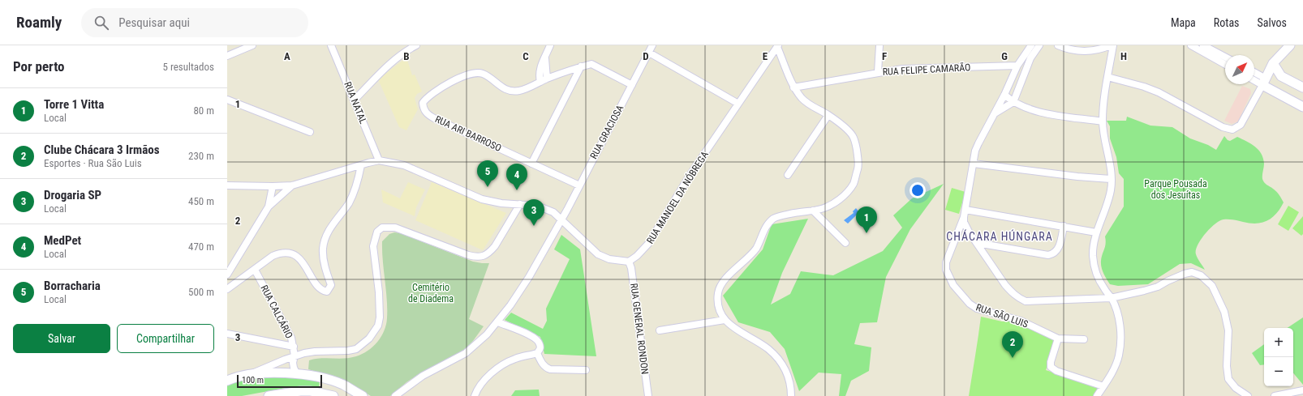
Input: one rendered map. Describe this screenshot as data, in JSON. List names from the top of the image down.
{
  "streets": {
    "street": [
      "RUA FELIPE CAMARÃO",
      "RUA NATAL",
      "RUA GRACIOSA",
      "RUA ARI BARROSO",
      "RUA MANOEL DA NÓBREGA",
      "RUA CALCÁRIO",
      "RUA SÃO LUIS",
      "RUA GENERAL RONDON"
    ]
  },
  "crossings": [
    ["RUA FELIPE CAMARÃO", "RUA SÃO LUIS"],
    ["RUA GRACIOSA", "RUA ARI BARROSO"],
    ["RUA MANOEL DA NÓBREGA", "RUA GENERAL RONDON"]
  ],
  "districts": ["CHÁCARA HÚNGARA"],
  "parks": ["Parque Pousada dos Jesuítas", "Cemitério de Diadema"],
  "scale_bar": "100 m",
  "north": "top right",
  "page": {
    "header": "Roamly",
    "search": "Pesquisar aqui",
    "nav": ["Mapa", "Rotas", "Salvos"],
    "heading": ["Por perto", "5 resultados"],
    "list": [
      {
        "mark": "1",
        "name": "Torre 1 Vitta",
        "note": "Local",
        "value": "80 m"
      },
      {
        "mark": "2",
        "name": "Clube Chácara 3 Irmãos",
        "note": "Esportes · Rua São Luis",
        "value": "230 m"
      },
      {
        "mark": "3",
        "name": "Drogaria SP",
        "note": "Local",
        "value": "450 m"
      },
      {
        "mark": "4",
        "name": "MedPet",
        "note": "Local",
        "value": "470 m"
      },
      {
        "mark": "5",
        "name": "Borracharia",
        "note": "Local",
        "value": "500 m"
      }
    ],
    "pins": [
      "5",
      "4",
      "3",
      "1",
      "2"
    ],
    "buttons": ["Salvar", "Compartilhar"],
    "map_buttons": ["+", "−"],
    "scale": "100 m"
  },
  "grid": {
    "columns": [
      "A",
      "B",
      "C",
      "D",
      "E",
      "F",
      "G",
      "H"
    ],
    "rows": ["1", "2", "3"]
  }
}
